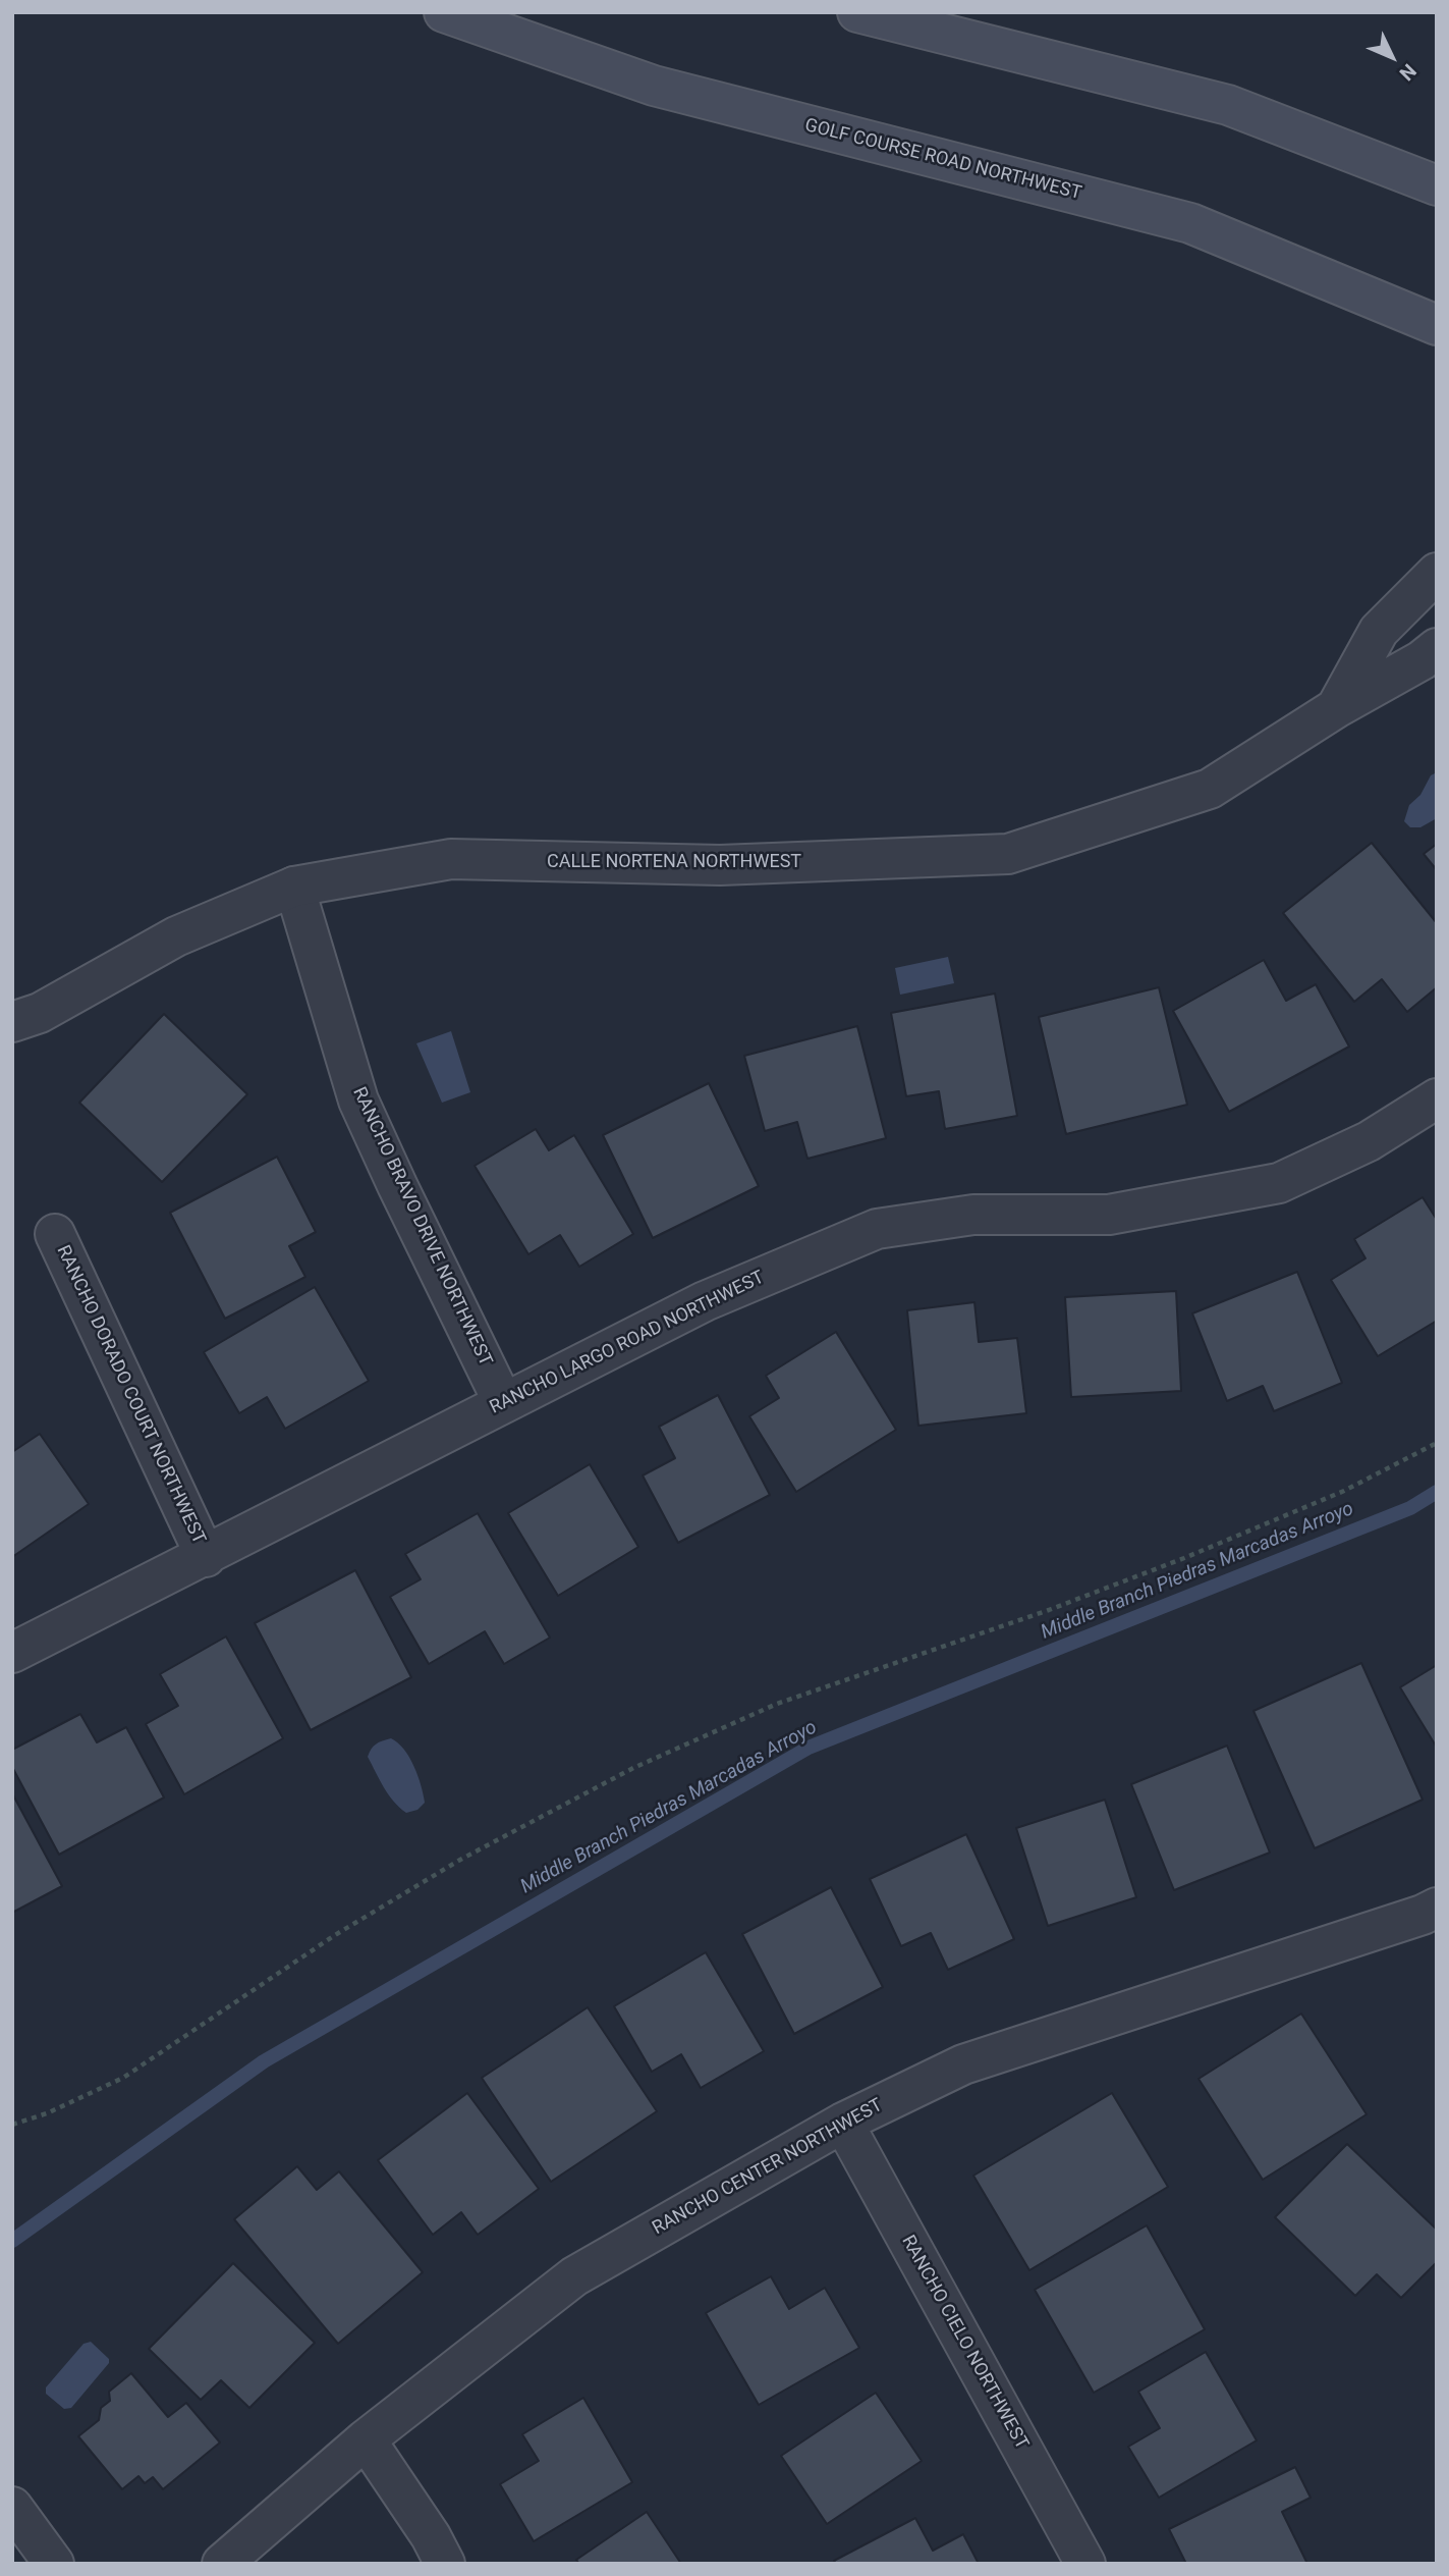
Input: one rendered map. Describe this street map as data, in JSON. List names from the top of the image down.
{
  "streets": {
    "main road": ["GOLF COURSE ROAD NORTHWEST"],
    "street": [
      "CALLE NORTENA NORTHWEST",
      "RANCHO BRAVO DRIVE NORTHWEST",
      "RANCHO LARGO ROAD NORTHWEST",
      "RANCHO DORADO COURT NORTHWEST",
      "RANCHO CENTER NORTHWEST",
      "RANCHO CIELO NORTHWEST"
    ]
  },
  "crossings": [
    ["CALLE NORTENA NORTHWEST", "RANCHO BRAVO DRIVE NORTHWEST"],
    ["RANCHO BRAVO DRIVE NORTHWEST", "RANCHO LARGO ROAD NORTHWEST"],
    ["RANCHO LARGO ROAD NORTHWEST", "RANCHO DORADO COURT NORTHWEST"],
    ["RANCHO CENTER NORTHWEST", "RANCHO CIELO NORTHWEST"]
  ],
  "water": ["Middle Branch Piedras Marcadas Arroyo"],
  "north": "bottom right"
}
